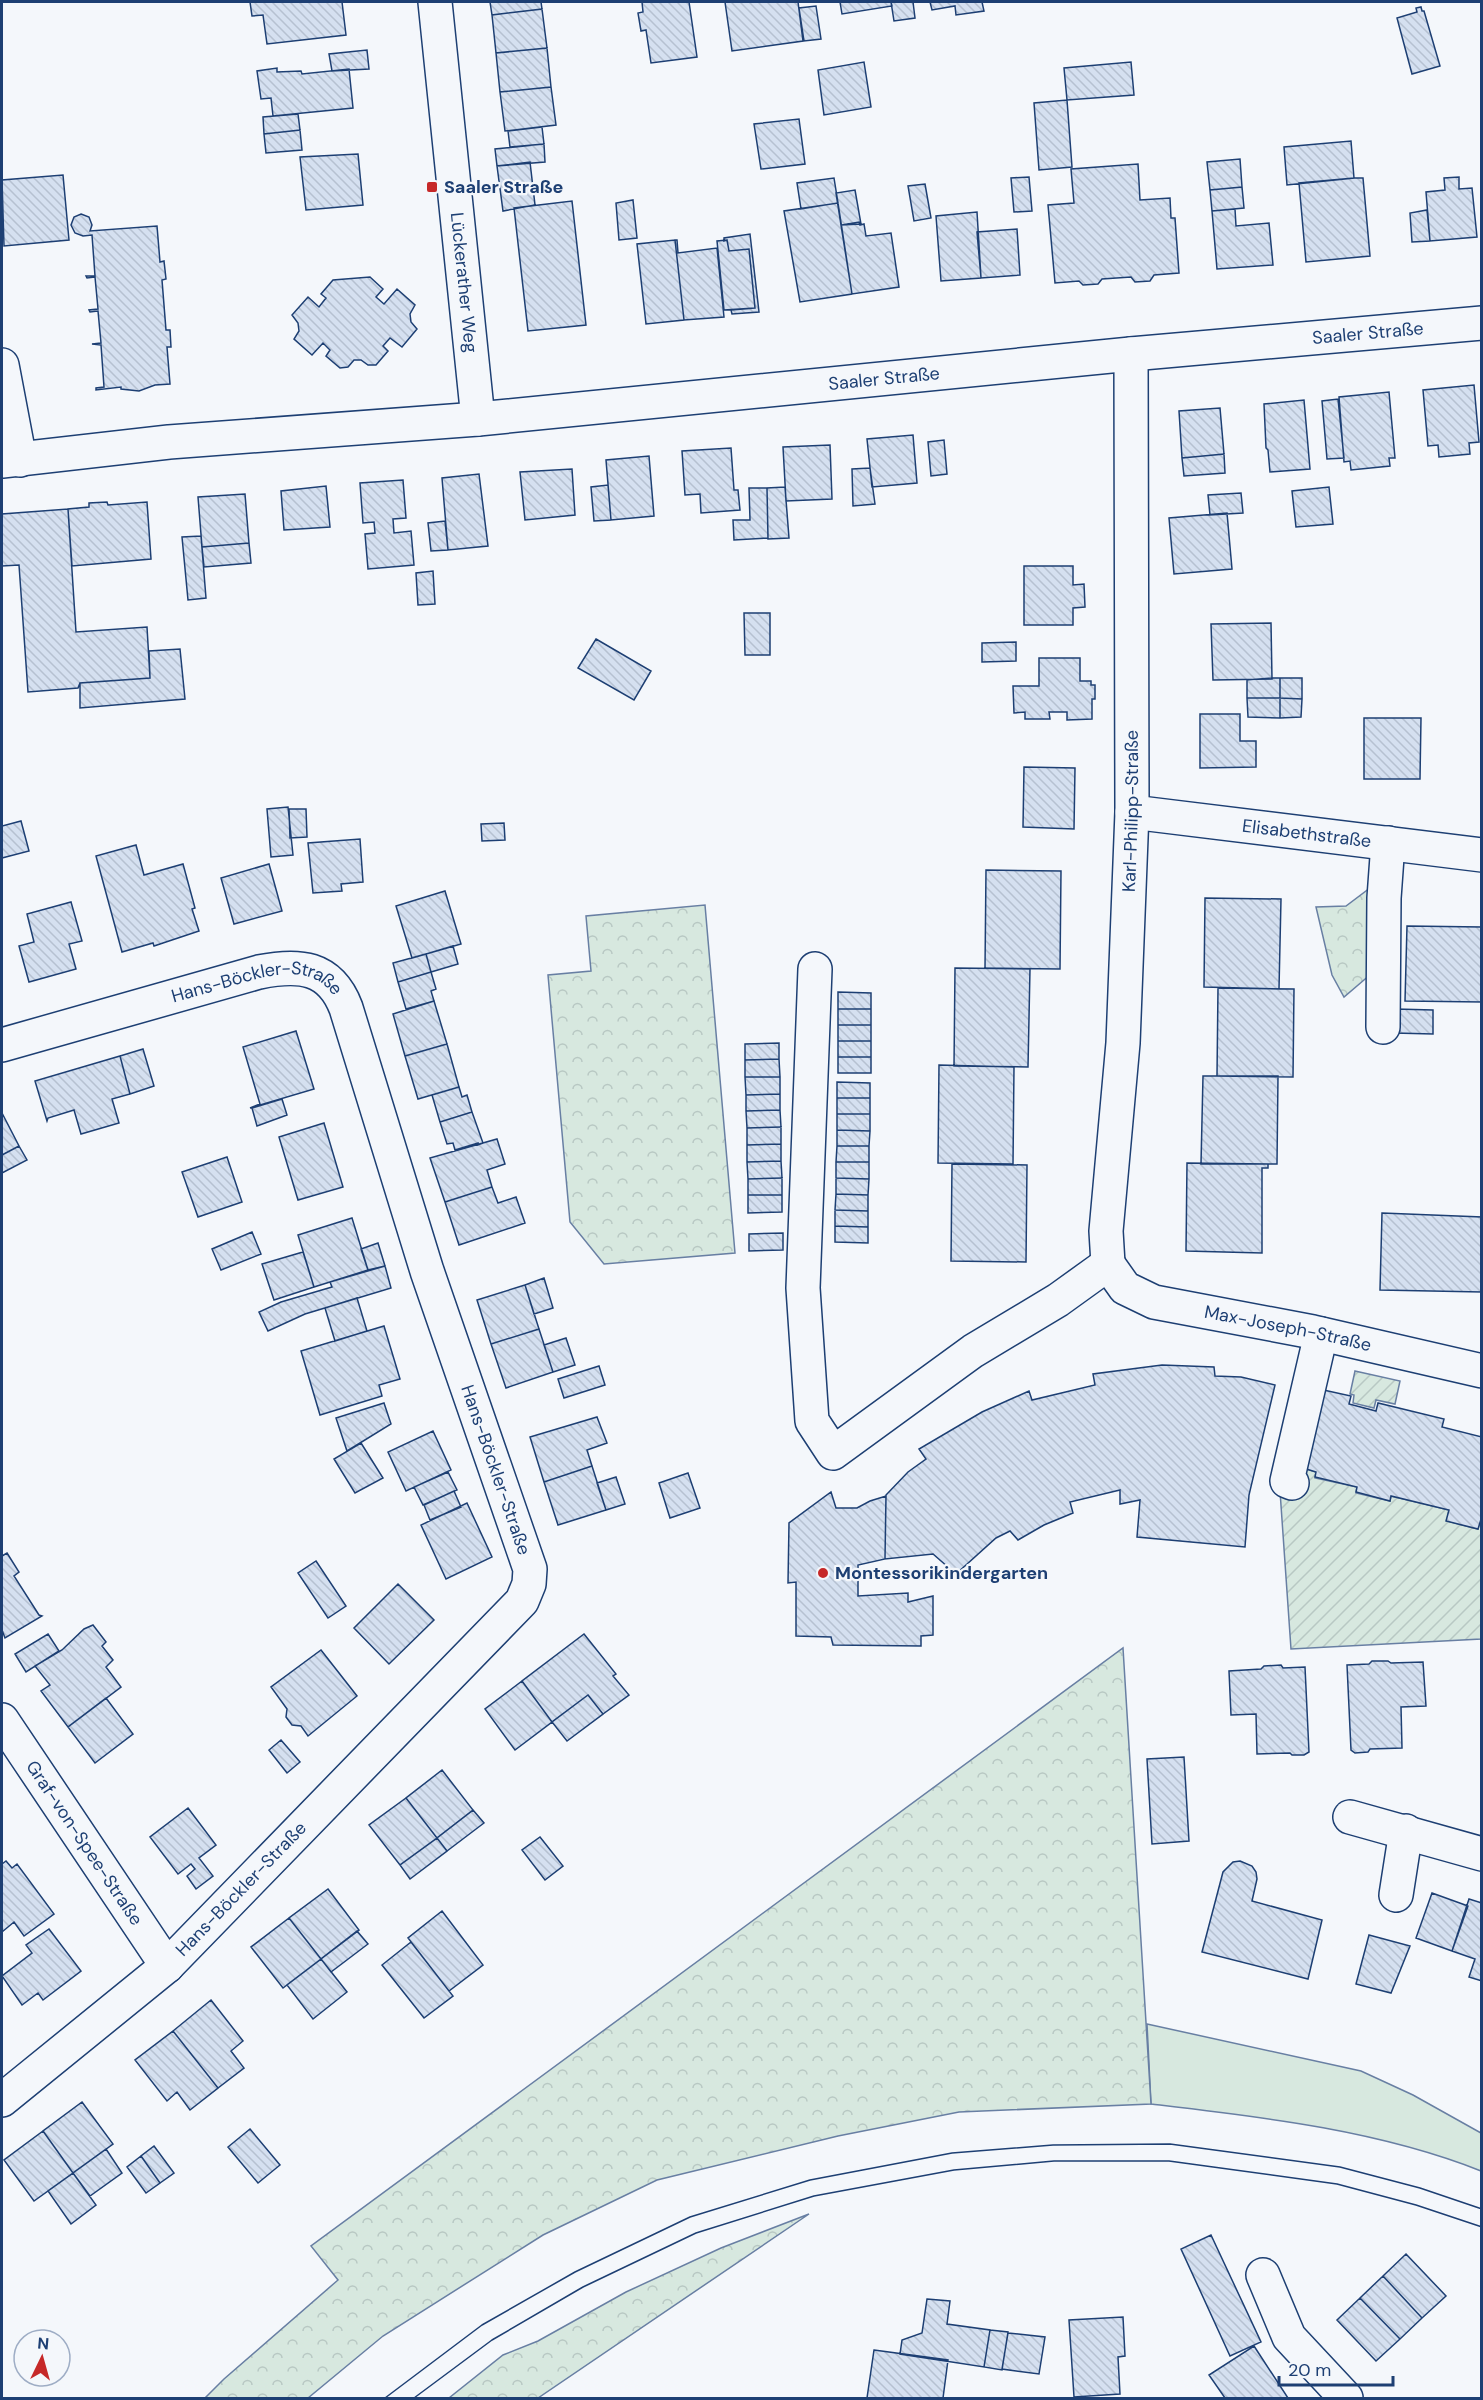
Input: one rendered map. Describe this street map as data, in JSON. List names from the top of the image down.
{
  "streets": {
    "street": [
      "Lückerather Weg",
      "Saaler Straße",
      "Karl-Philipp-Straße",
      "Elisabethstraße",
      "Hans-Böckler-Straße",
      "Max-Joseph-Straße",
      "Graf-von-Spee-Straße"
    ]
  },
  "crossings": [
    ["Lückerather Weg", "Saaler Straße"],
    ["Saaler Straße", "Karl-Philipp-Straße"],
    ["Karl-Philipp-Straße", "Elisabethstraße"],
    ["Karl-Philipp-Straße", "Max-Joseph-Straße"],
    ["Hans-Böckler-Straße", "Graf-von-Spee-Straße"]
  ],
  "places": {
    "transit": ["Saaler Straße"],
    "other": ["Montessorikindergarten"]
  },
  "scale_bar": "20 m",
  "north": "top"
}
